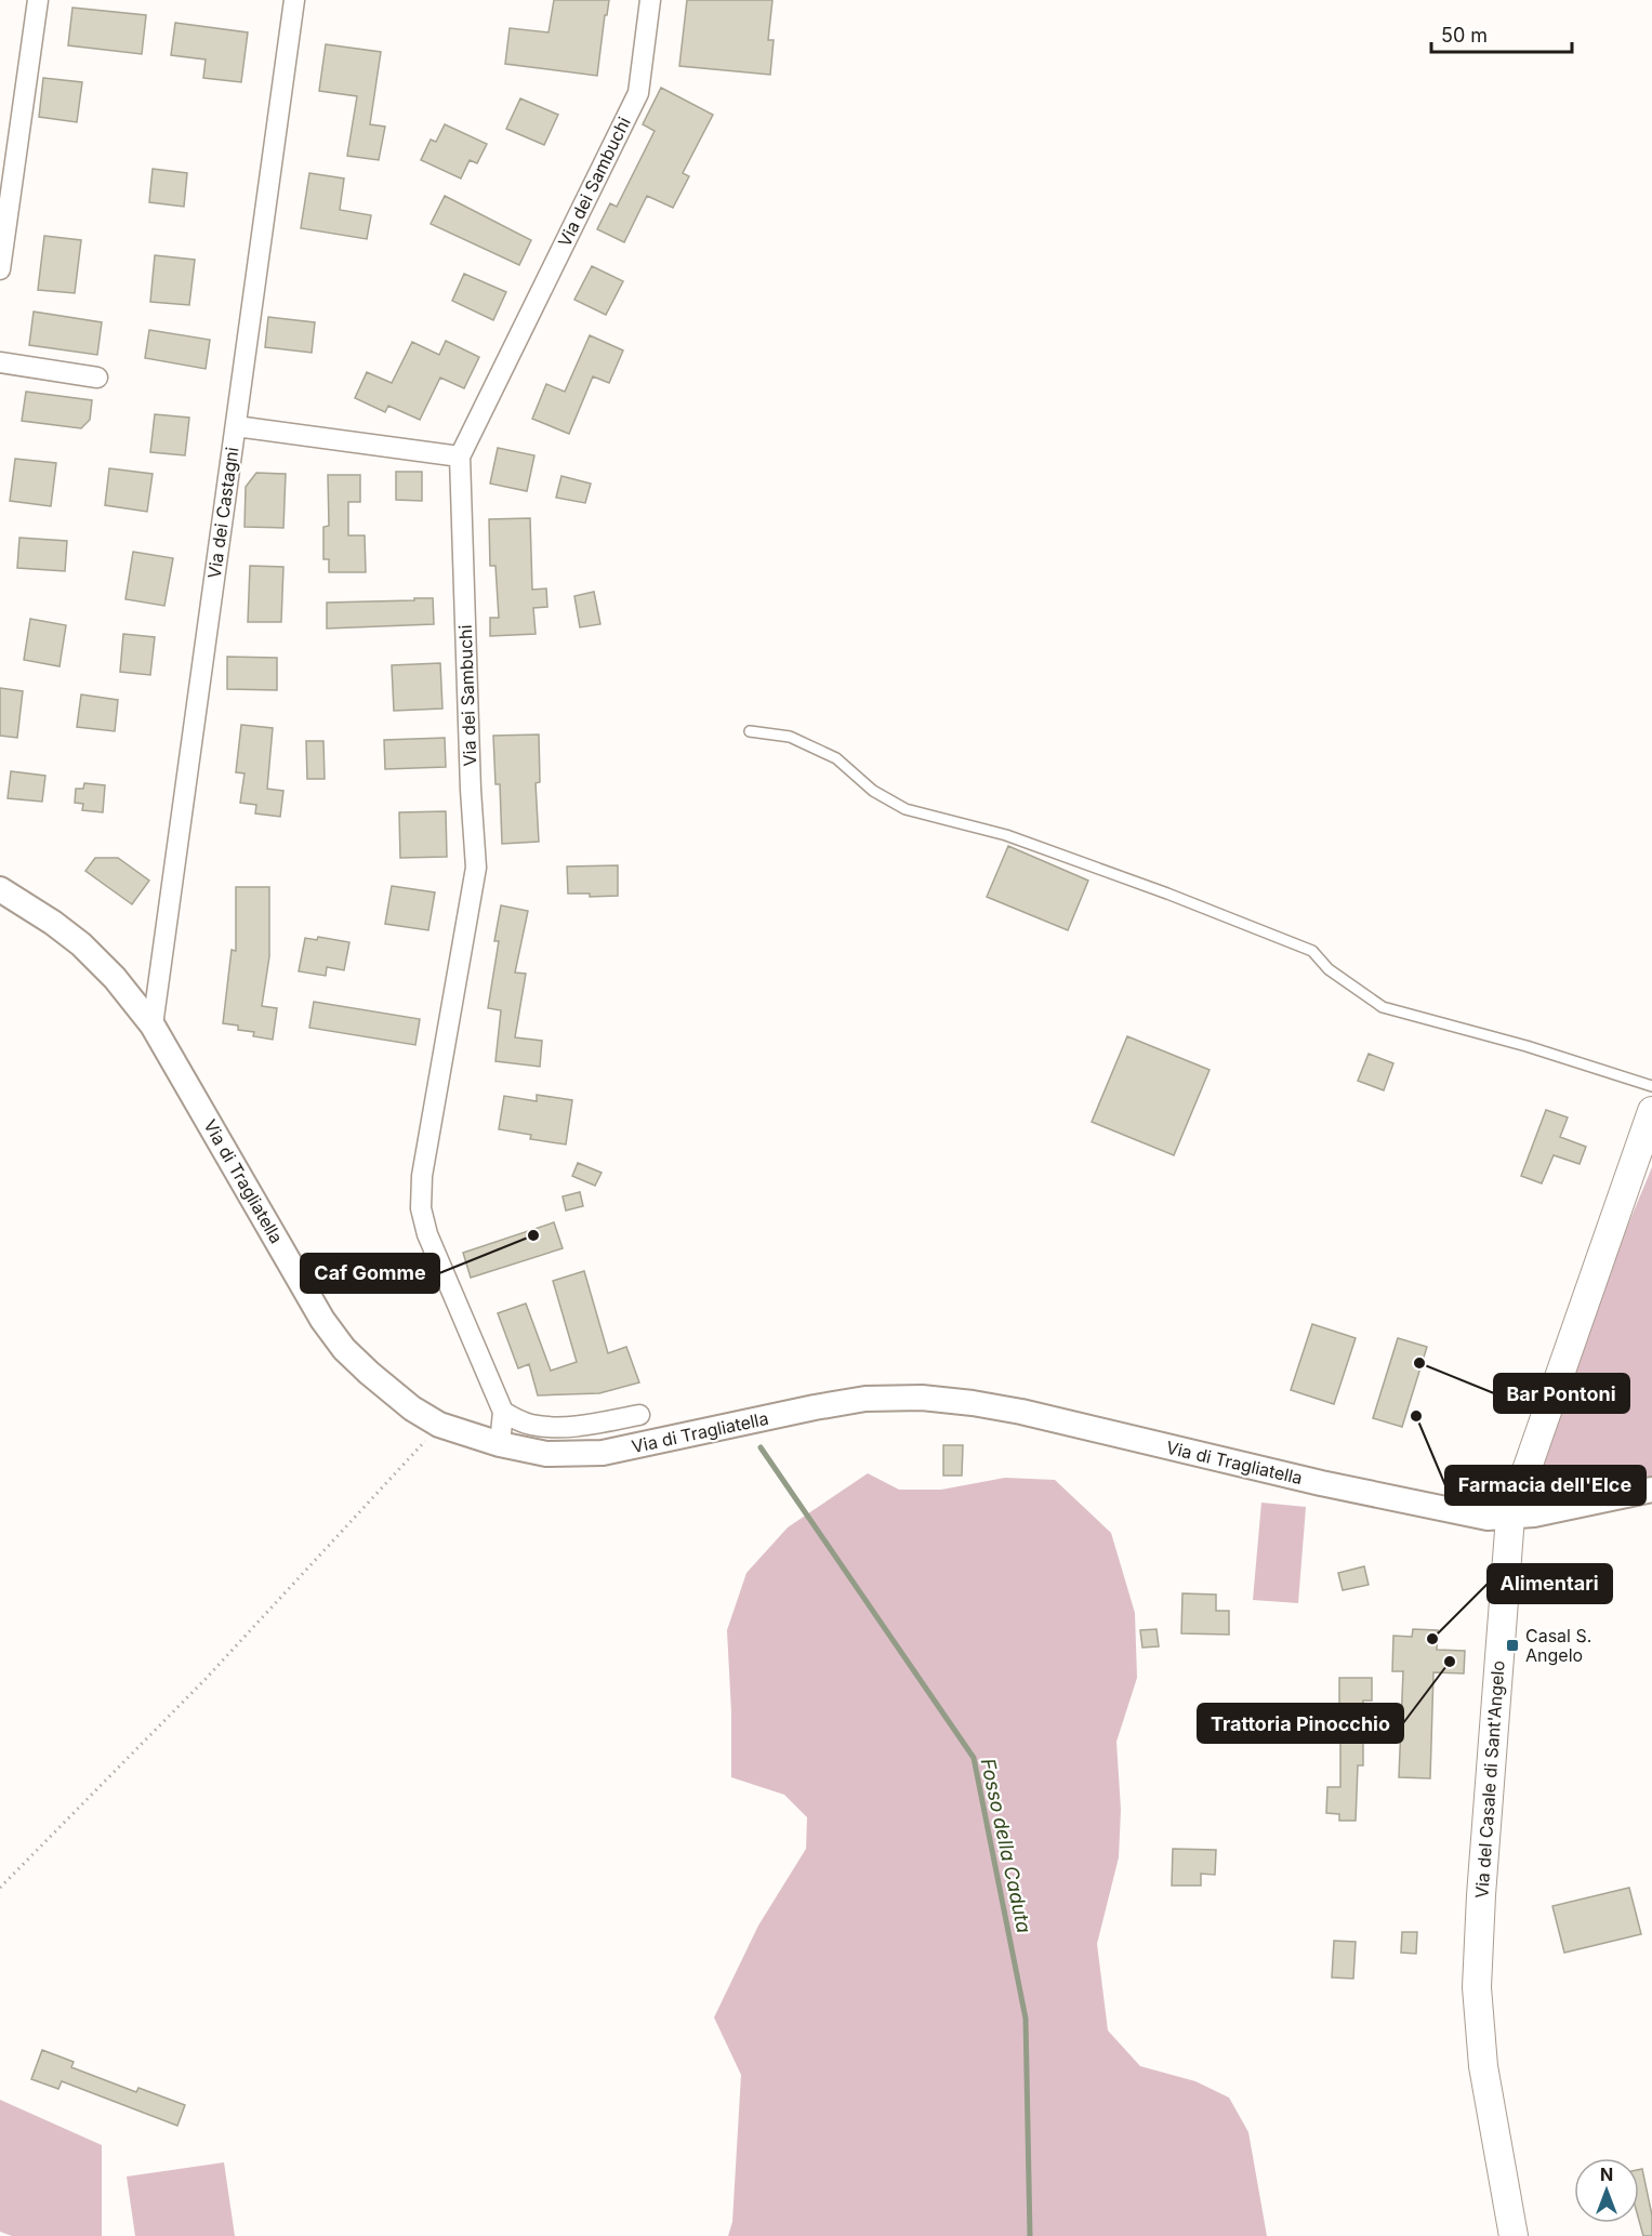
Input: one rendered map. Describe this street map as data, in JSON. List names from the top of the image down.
{
  "streets": {
    "main road": ["Via del Casale di Sant'Angelo"],
    "street": ["Via dei Sambuchi", "Via dei Castagni", "Via di Tragliatella"]
  },
  "crossings": [
    ["Via dei Sambuchi", "Via di Tragliatella"],
    ["Via dei Castagni", "Via di Tragliatella"],
    ["Via di Tragliatella", "Via del Casale di Sant'Angelo"]
  ],
  "water": ["Fosso della Caduta"],
  "places": {
    "other": [
      "Caf Gomme",
      "Bar Pontoni",
      "Farmacia dell'Elce",
      "Alimentari",
      "Trattoria Pinocchio"
    ],
    "transit": ["Casal S. Angelo"]
  },
  "scale_bar": "50 m",
  "north": "top"
}
